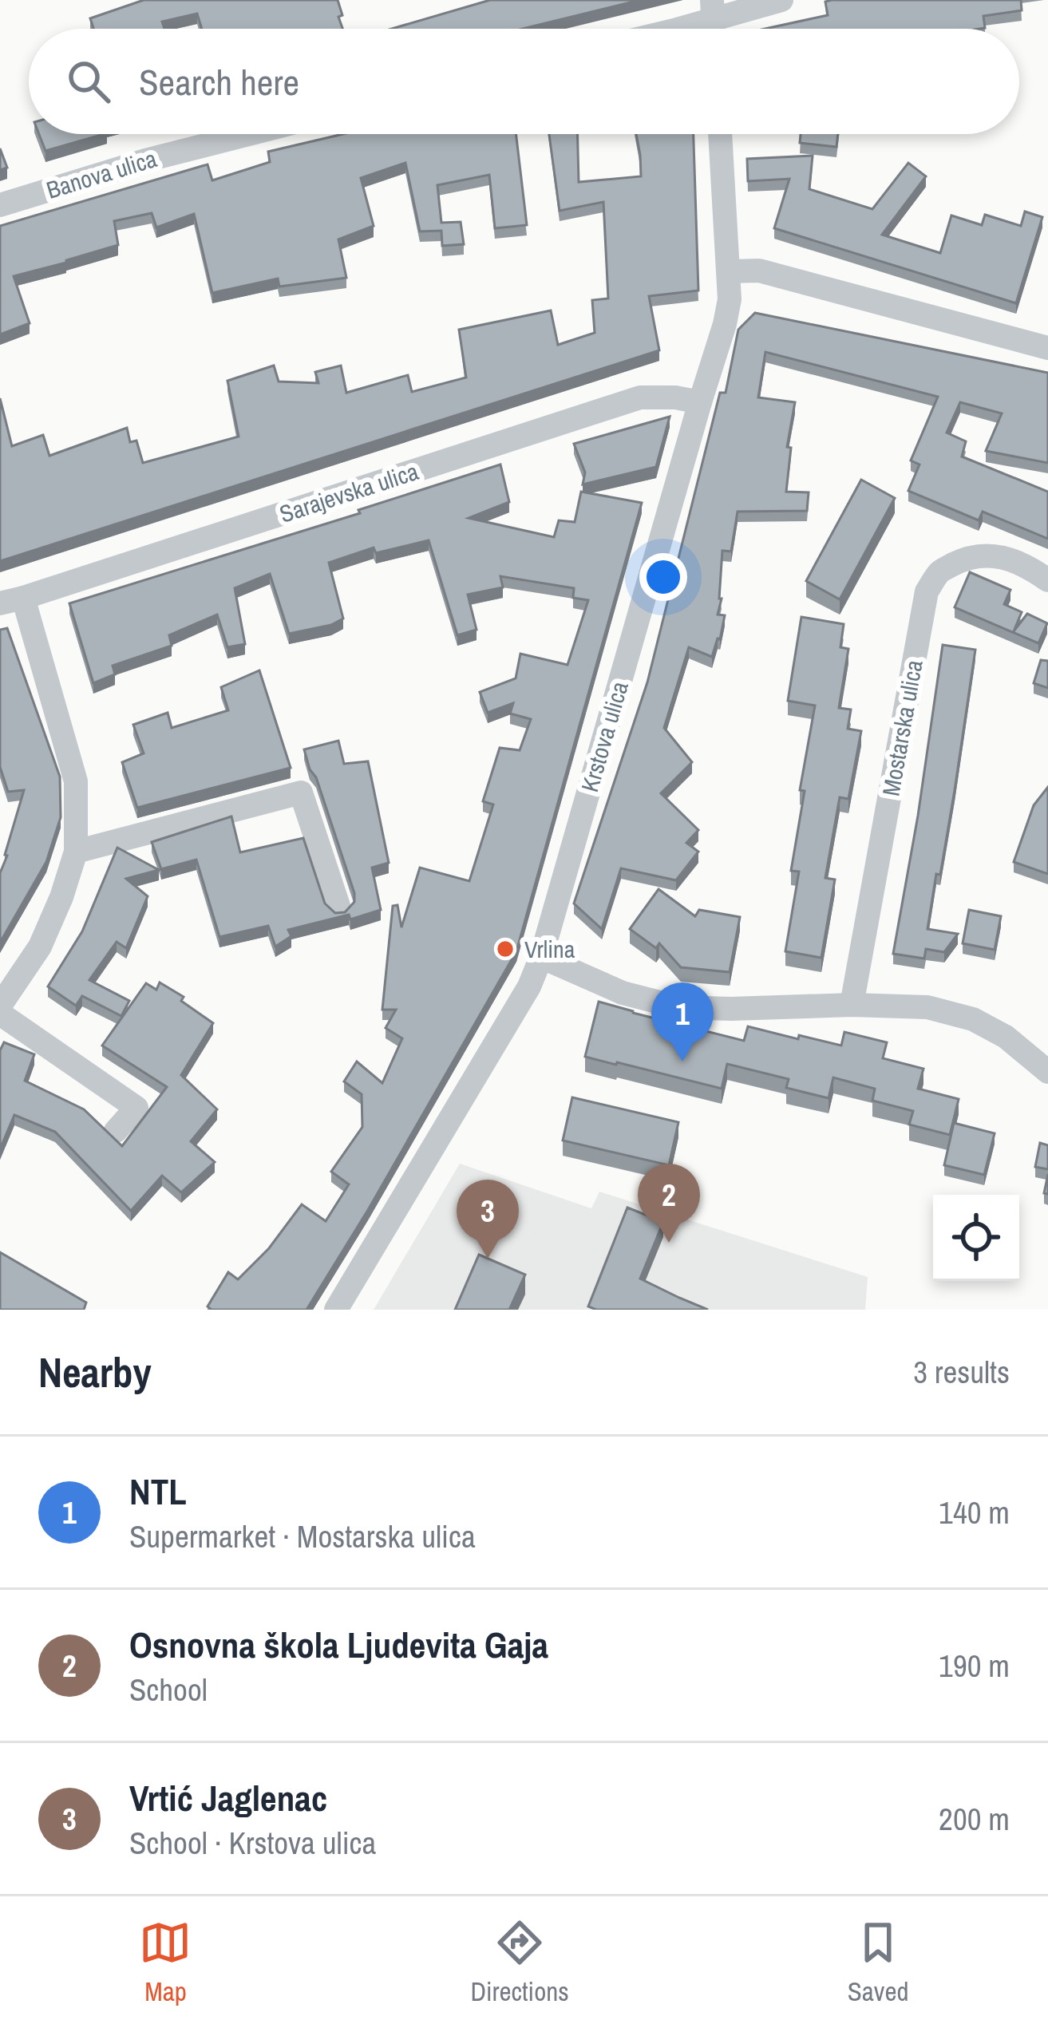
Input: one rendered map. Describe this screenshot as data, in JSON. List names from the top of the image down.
{
  "streets": {
    "street": [
      "Banova ulica",
      "Sarajevska ulica",
      "Mostarska ulica",
      "Krstova ulica"
    ]
  },
  "crossings": [
    ["Sarajevska ulica", "Krstova ulica"]
  ],
  "places": ["Vrlina"],
  "page": {
    "search": "Search here",
    "pins": ["1", "2", "3"],
    "heading": ["Nearby", "3 results"],
    "list": [
      {
        "mark": "1",
        "name": "NTL",
        "note": "Supermarket · Mostarska ulica",
        "value": "140 m"
      },
      {
        "mark": "2",
        "name": "Osnovna škola Ljudevita Gaja",
        "note": "School",
        "value": "190 m"
      },
      {
        "mark": "3",
        "name": "Vrtić Jaglenac",
        "note": "School · Krstova ulica",
        "value": "200 m"
      }
    ],
    "nav": ["Map", "Directions", "Saved"]
  }
}
